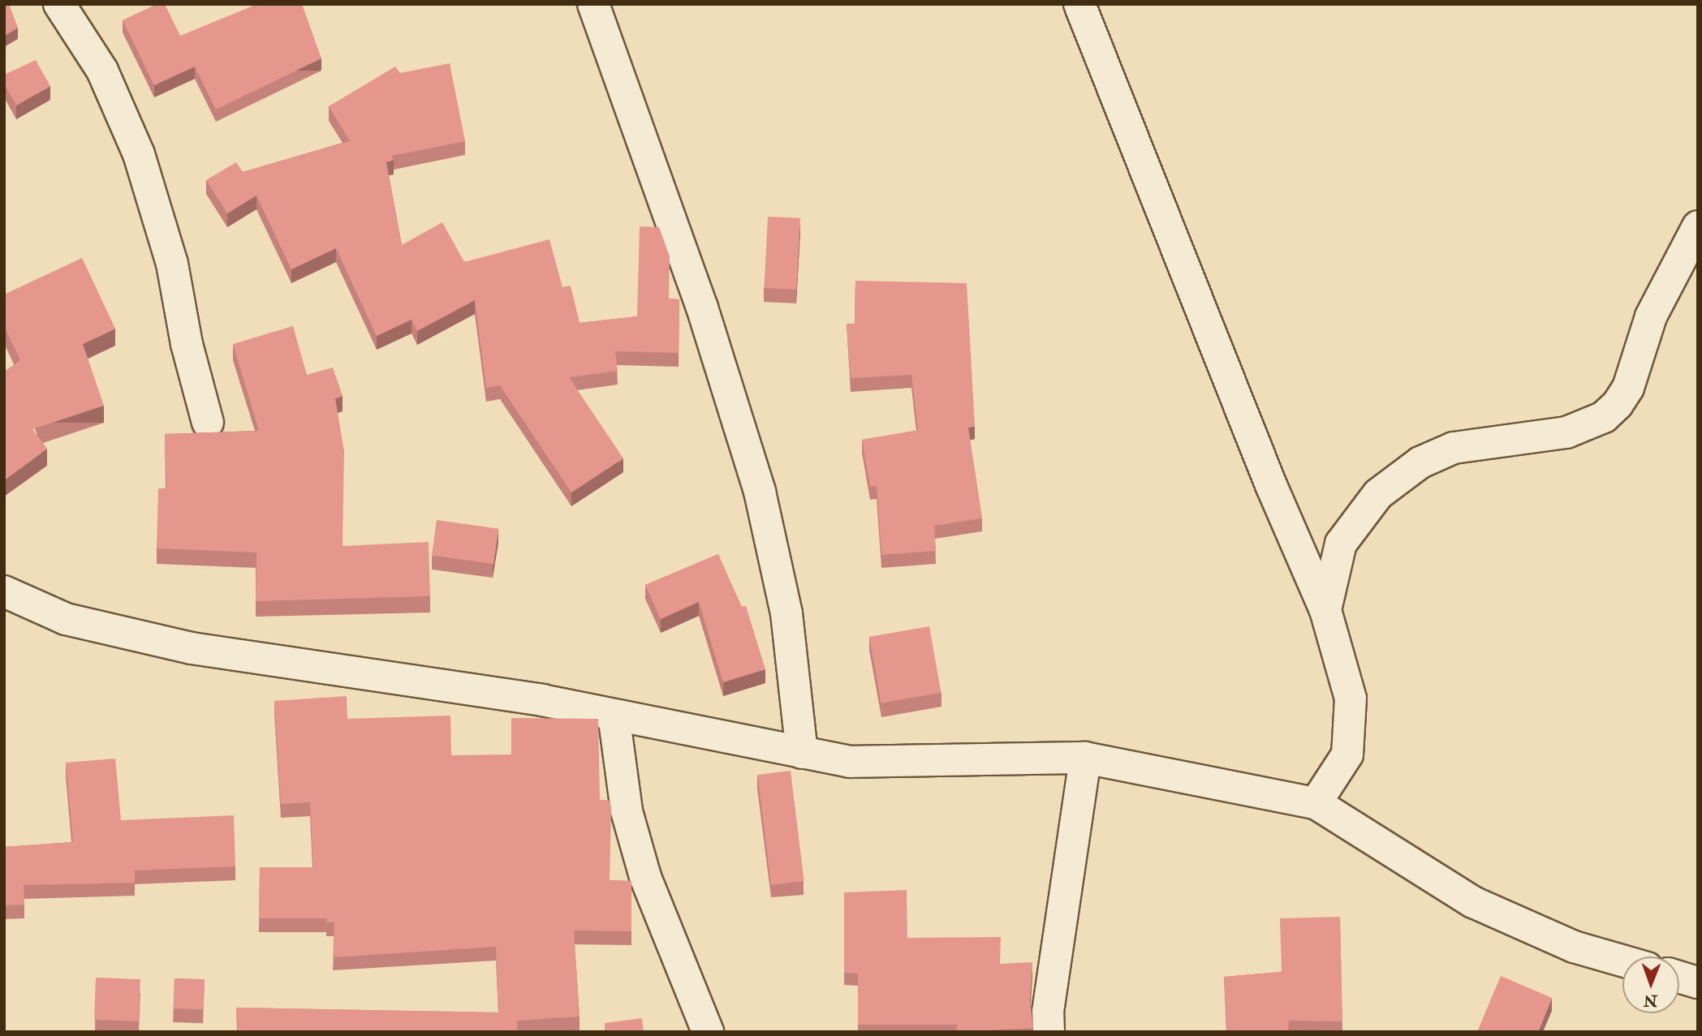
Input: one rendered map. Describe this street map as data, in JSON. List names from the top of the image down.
{
  "north": "bottom"
}
